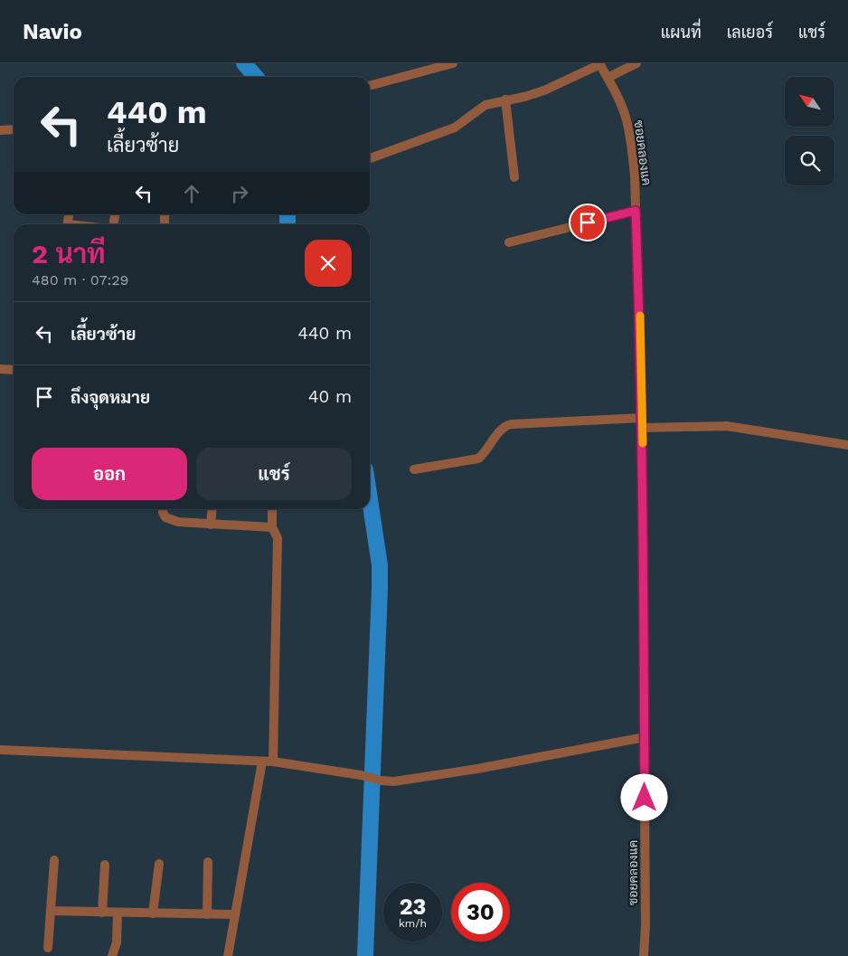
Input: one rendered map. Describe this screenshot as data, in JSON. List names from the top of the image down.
{
  "streets": {
    "street": ["ซอยคลองแค"]
  },
  "north": "top left",
  "page": {
    "header": "Navio",
    "nav": ["แผนที่", "เลเยอร์", "แชร์"],
    "turn": ["440 m", "เลี้ยวซ้าย"],
    "heading": ["2 นาที", "480 m · 07:29"],
    "list": [
      {
        "name": "เลี้ยวซ้าย",
        "value": "440 m"
      },
      {
        "name": "ถึงจุดหมาย",
        "value": "40 m"
      }
    ],
    "buttons": ["ออก", "แชร์"],
    "speed": "23 km/h",
    "limit": "30"
  }
}
